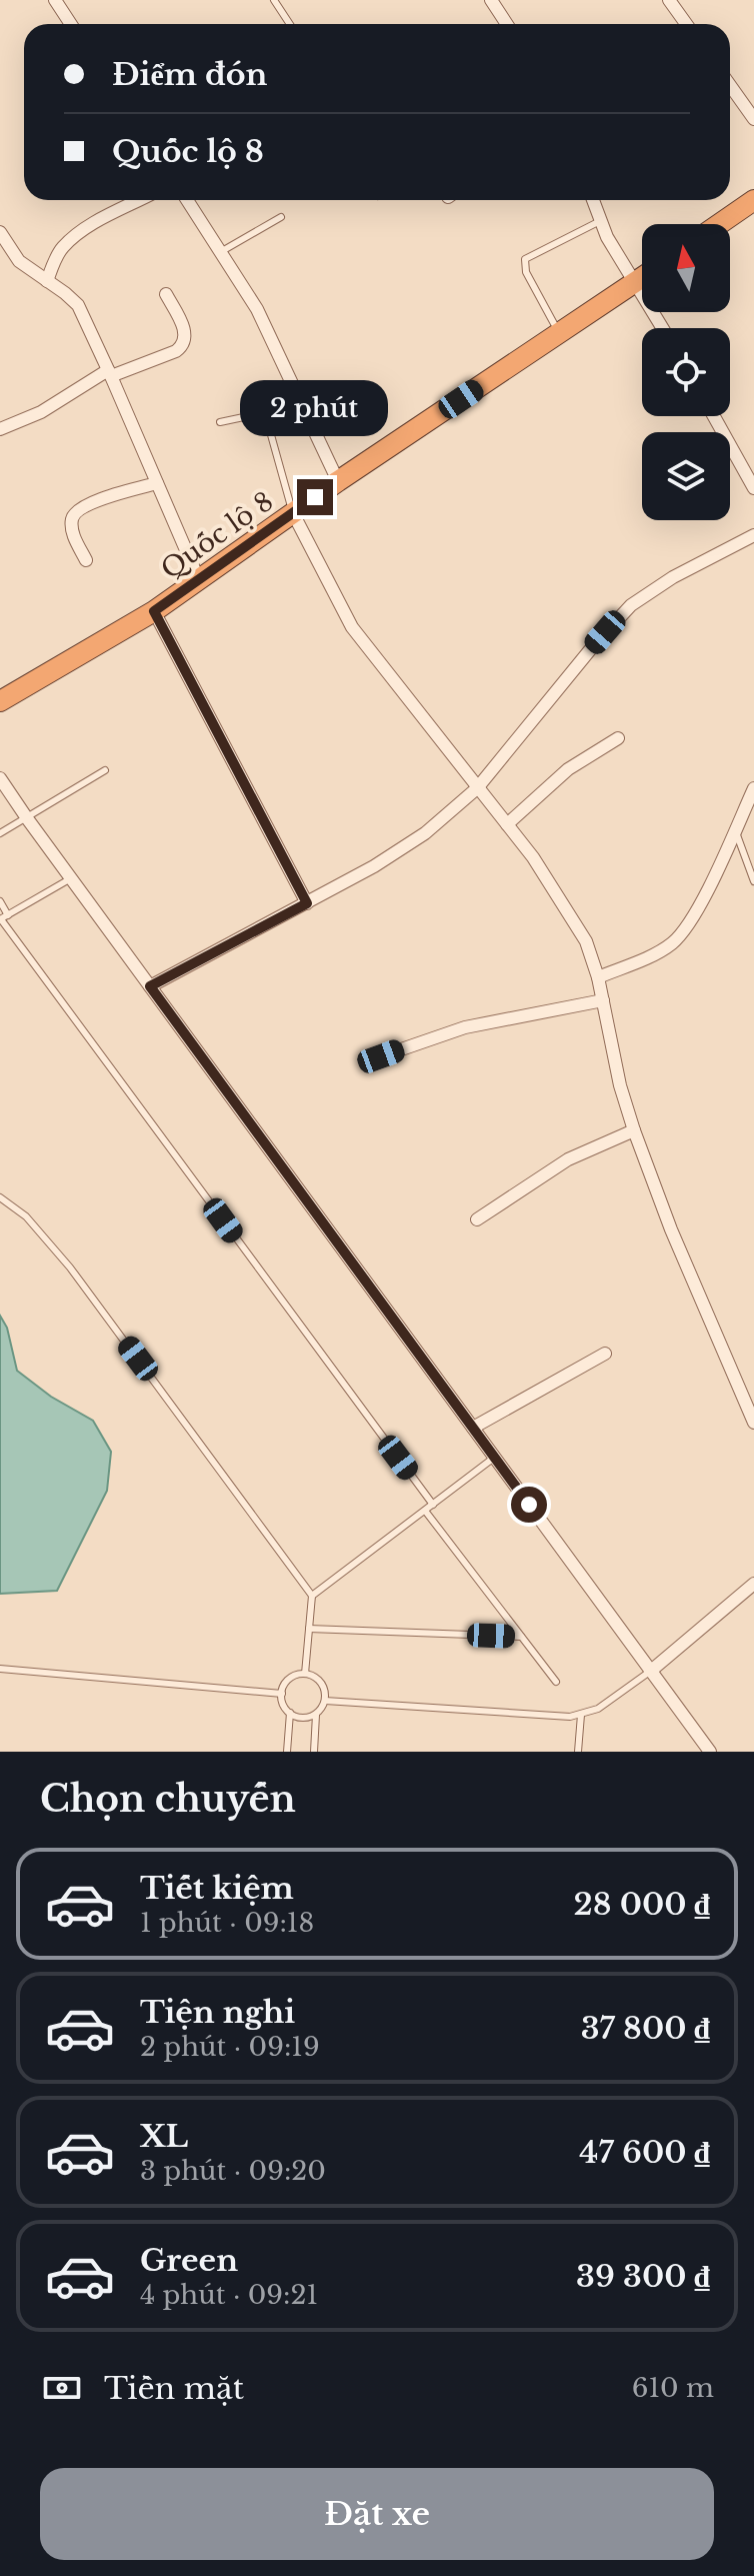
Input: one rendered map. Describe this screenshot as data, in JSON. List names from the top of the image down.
{
  "streets": {
    "highway": ["Quốc lộ 8"]
  },
  "north": "top",
  "page": {
    "banner": ["Điểm đón", "Quốc lộ 8"],
    "bubble": "2 phút",
    "heading": "Chọn chuyến",
    "list": [
      {
        "name": "Tiết kiệm",
        "note": "1 phút · 09:18",
        "value": "28 000 ₫"
      },
      {
        "name": "Tiện nghi",
        "note": "2 phút · 09:19",
        "value": "37 800 ₫"
      },
      {
        "name": "XL",
        "note": "3 phút · 09:20",
        "value": "47 600 ₫"
      },
      {
        "name": "Green",
        "note": "4 phút · 09:21",
        "value": "39 300 ₫"
      }
    ],
    "pay": ["Tiền mặt", "610 m"],
    "buttons": "Đặt xe"
  }
}
